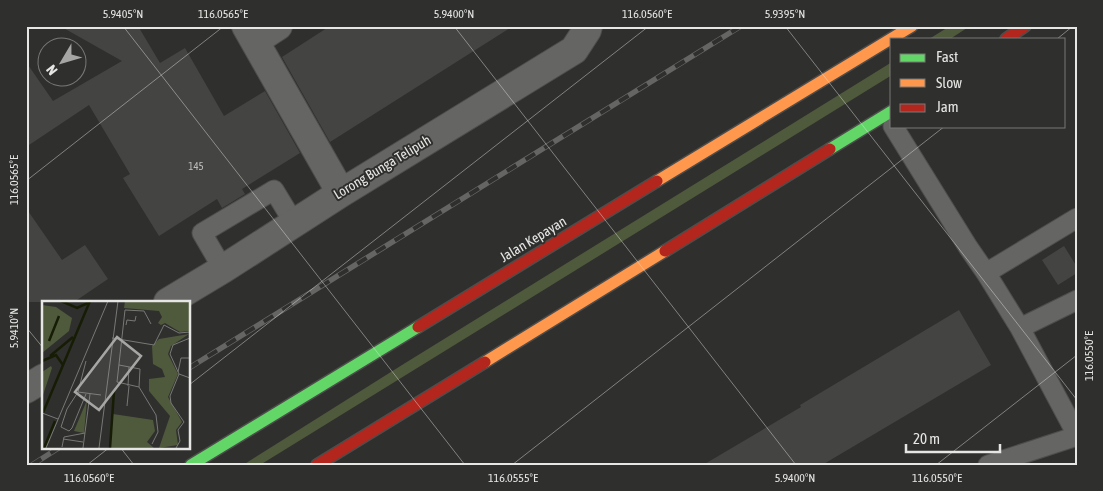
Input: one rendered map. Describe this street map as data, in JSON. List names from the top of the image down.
{
  "streets": {
    "highway": ["Jalan Kepayan"],
    "street": ["Lorong Bunga Telipuh"]
  },
  "house_numbers": ["145"],
  "legend": ["Fast", "Slow", "Jam"],
  "scale_bar": "20 m",
  "north": "bottom left",
  "coordinates": [
    "5.9405°N",
    "116.0565°E",
    "5.9400°N",
    "116.0560°E",
    "5.9395°N",
    "5.9410°N",
    "116.0550°E",
    "116.0555°E"
  ]
}
